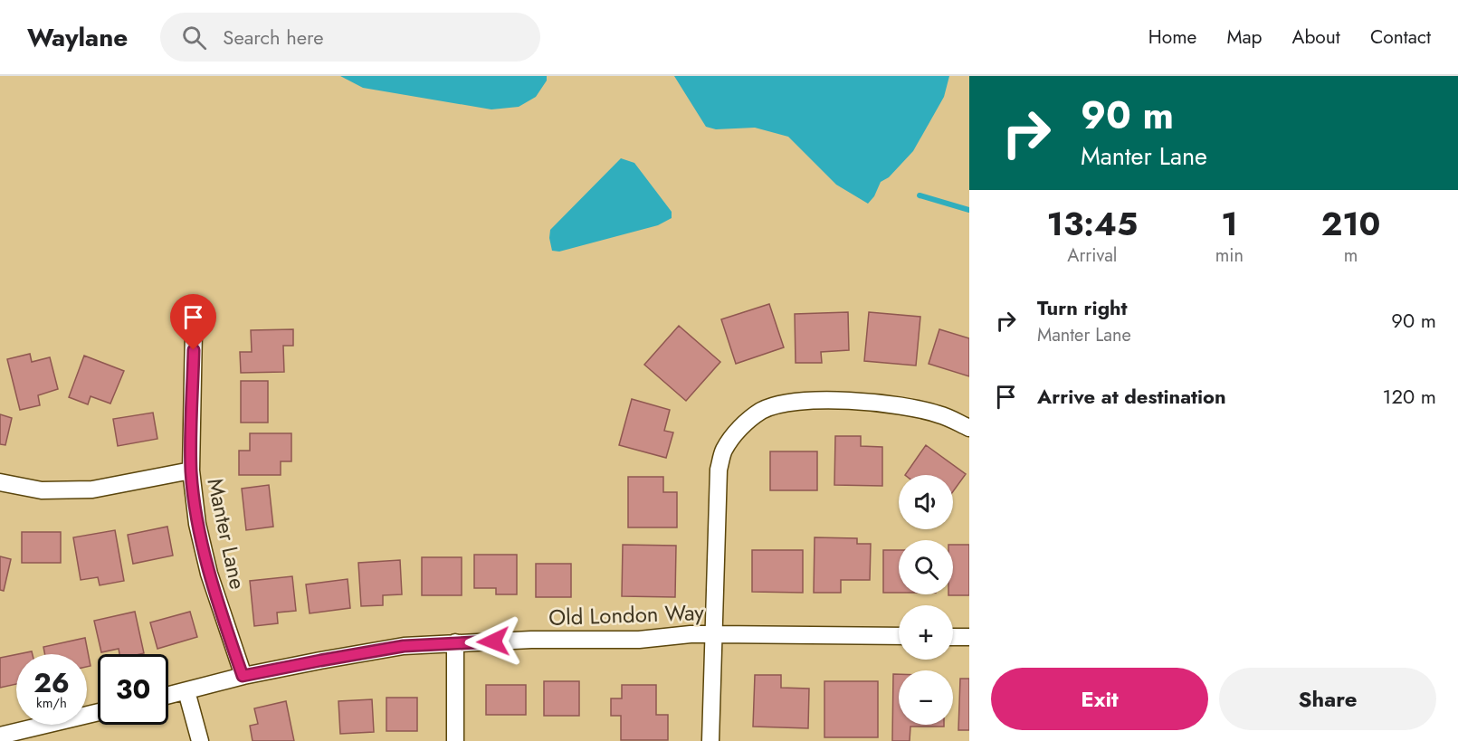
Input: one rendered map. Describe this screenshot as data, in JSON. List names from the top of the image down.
{
  "streets": {
    "street": ["Manter Lane", "Old London Way"]
  },
  "crossings": [
    ["Manter Lane", "Old London Way"]
  ],
  "page": {
    "header": "Waylane",
    "search": "Search here",
    "nav": [
      "Home",
      "Map",
      "About",
      "Contact"
    ],
    "turn": ["90 m", "Manter Lane"],
    "eta": [
      "13:45",
      "Arrival",
      "1",
      "min",
      "210",
      "m"
    ],
    "list": [
      {
        "name": "Turn right",
        "note": "Manter Lane",
        "value": "90 m"
      },
      {
        "name": "Arrive at destination",
        "value": "120 m"
      }
    ],
    "map_buttons": ["+", "−"],
    "speed": "26 km/h",
    "limit": "30",
    "buttons": ["Exit", "Share"]
  }
}
